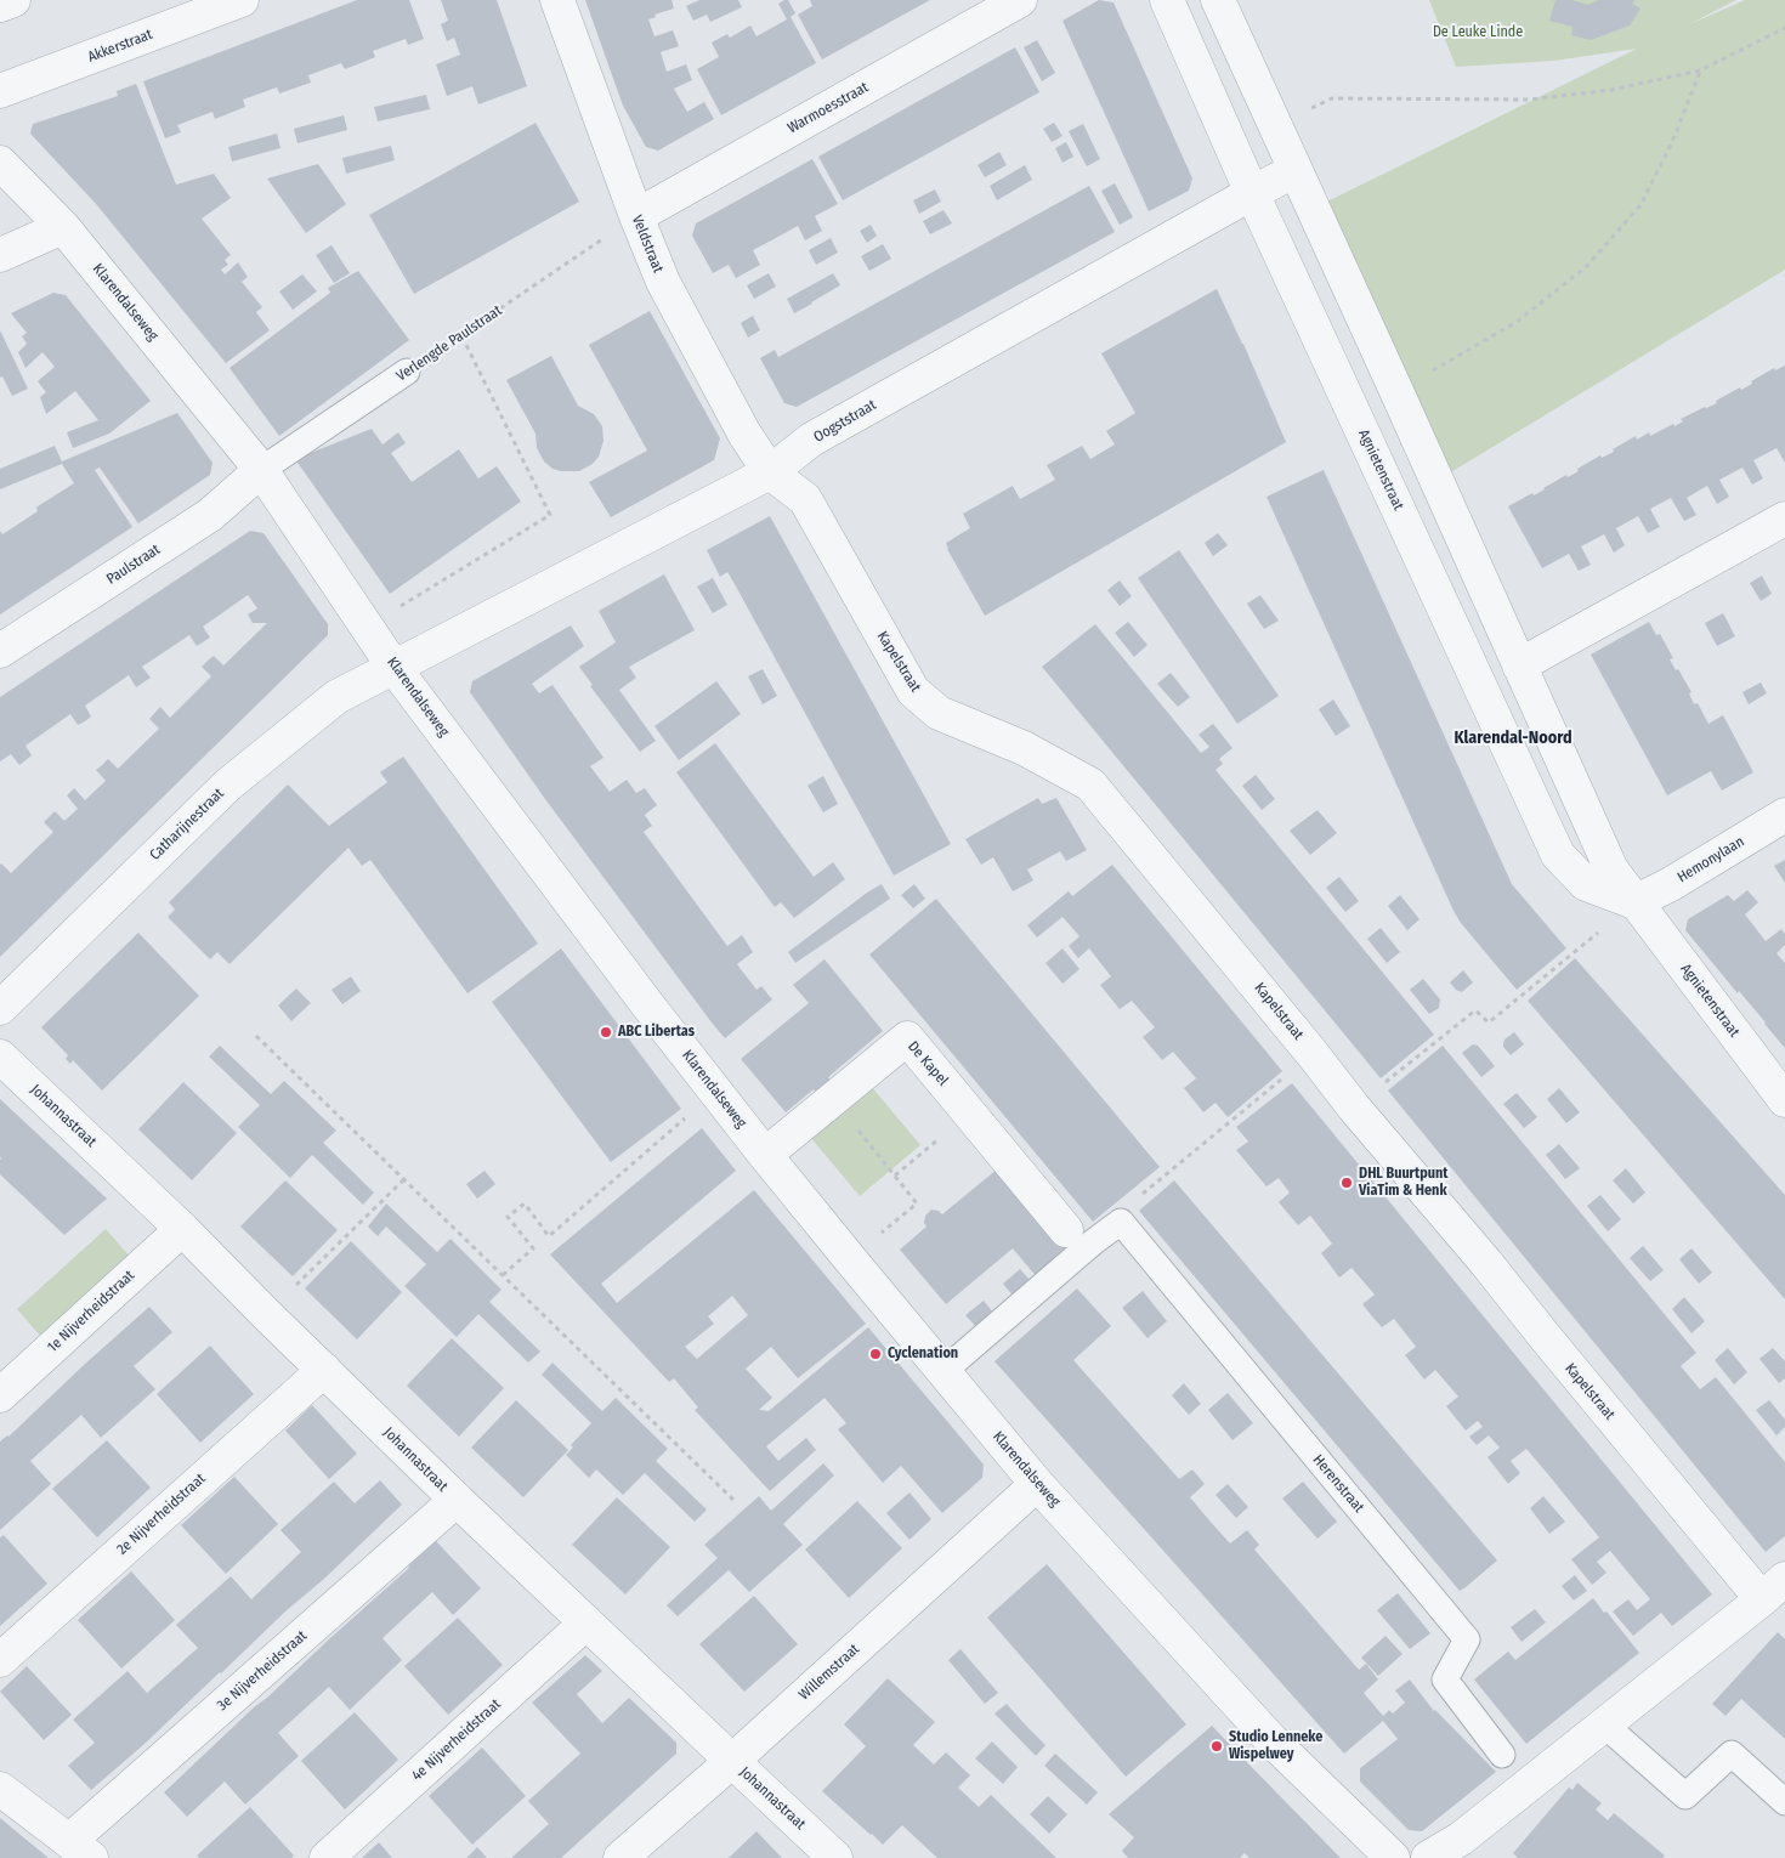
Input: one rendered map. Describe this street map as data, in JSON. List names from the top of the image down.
{
  "streets": {
    "street": [
      "Akkerstraat",
      "Warmoesstraat",
      "Veldstraat",
      "Klarendalseweg",
      "Oogststraat",
      "Agnietenstraat",
      "Paulstraat",
      "Kapelstraat",
      "Catharijnestraat",
      "Hemonylaan",
      "De Kapel",
      "Johannastraat",
      "1e Nijverheidstraat",
      "2e Nijverheidstraat",
      "3e Nijverheidstraat",
      "Willemstraat",
      "4e Nijverheidstraat"
    ],
    "lane": ["Verlengde Paulstraat", "Herenstraat"]
  },
  "crossings": [
    ["Warmoesstraat", "Veldstraat"],
    ["Warmoesstraat", "Verlengde Paulstraat"],
    ["Veldstraat", "Verlengde Paulstraat"],
    ["Veldstraat", "Oogststraat"],
    ["Veldstraat", "Kapelstraat"],
    ["Klarendalseweg", "Verlengde Paulstraat"],
    ["Klarendalseweg", "Oogststraat"],
    ["Klarendalseweg", "Paulstraat"],
    ["Klarendalseweg", "Catharijnestraat"],
    ["Klarendalseweg", "De Kapel"],
    ["Klarendalseweg", "Willemstraat"],
    ["Verlengde Paulstraat", "Paulstraat"],
    ["Oogststraat", "Agnietenstraat"],
    ["Oogststraat", "Kapelstraat"],
    ["Oogststraat", "Catharijnestraat"],
    ["Agnietenstraat", "Hemonylaan"],
    ["Johannastraat", "1e Nijverheidstraat"],
    ["Johannastraat", "2e Nijverheidstraat"],
    ["Johannastraat", "3e Nijverheidstraat"],
    ["Johannastraat", "Willemstraat"],
    ["Johannastraat", "4e Nijverheidstraat"]
  ],
  "districts": ["Klarendal-Noord"],
  "parks": ["De Leuke Linde"],
  "places": [
    "ABC Libertas",
    "DHL Buurtpunt ViaTim & Henk",
    "Cyclenation",
    "Studio Lenneke Wispelwey"
  ]
}
